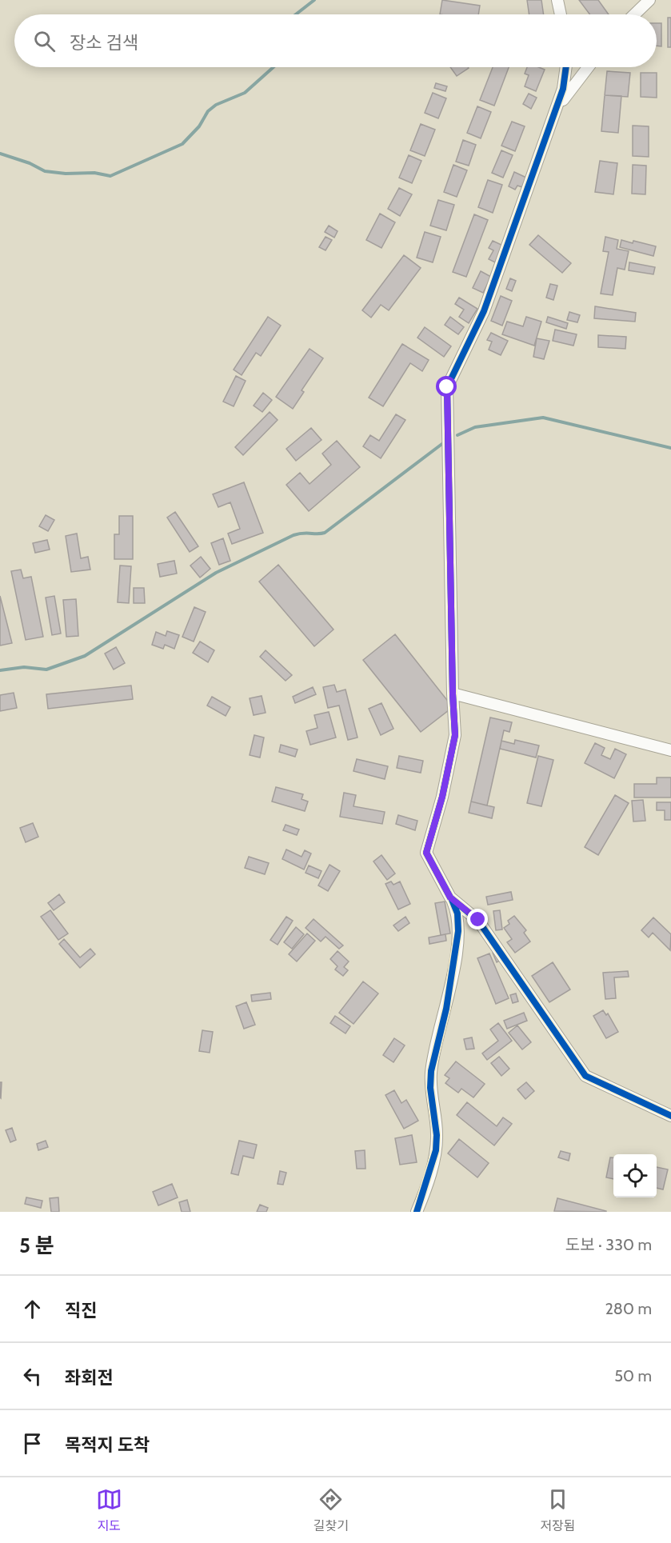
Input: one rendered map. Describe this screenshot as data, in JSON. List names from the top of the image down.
{
  "page": {
    "search": "장소 검색",
    "heading": ["5 분", "도보 · 330 m"],
    "list": [
      ["직진", "280 m"],
      ["좌회전", "50 m"],
      "목적지 도착"
    ],
    "nav": ["지도", "길찾기", "저장됨"]
  }
}
